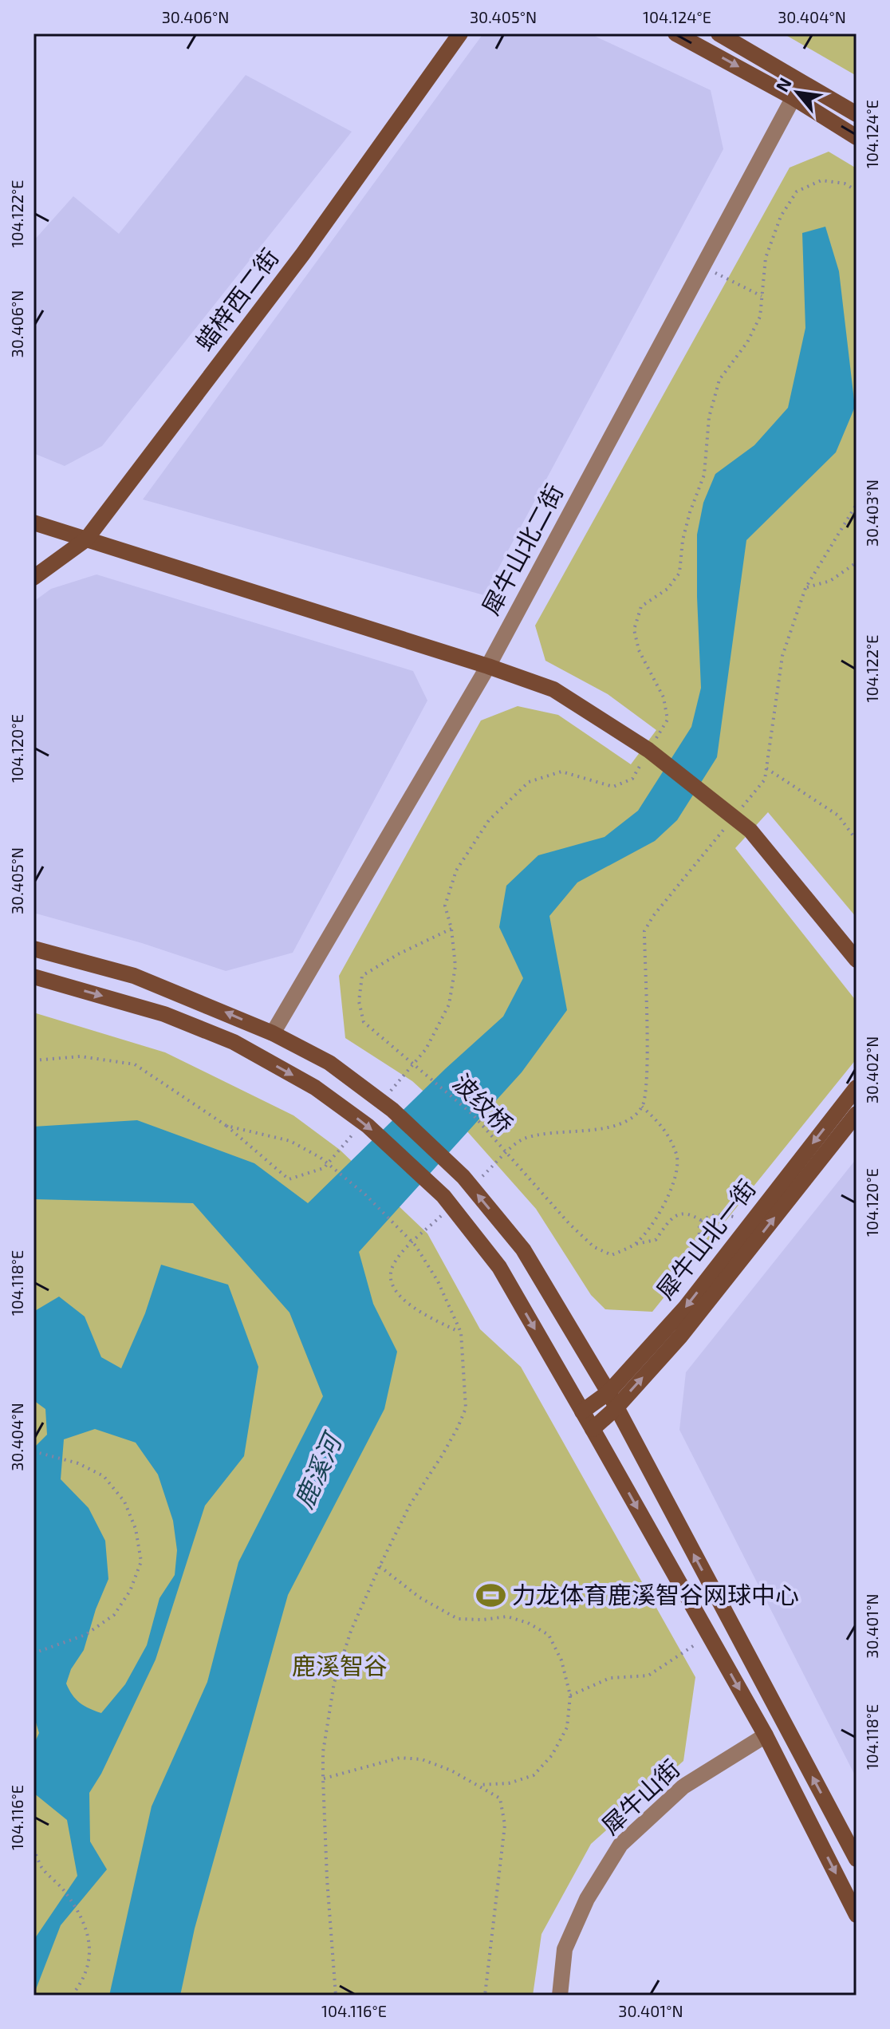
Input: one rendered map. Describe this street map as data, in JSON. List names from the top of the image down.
{
  "streets": {
    "street": [
      "蜡梓西二街",
      "犀牛山北二街",
      "犀牛山北一街",
      "犀牛山街"
    ],
    "path": ["波纹桥"]
  },
  "water": ["鹿溪河"],
  "parks": ["鹿溪智谷"],
  "places": {
    "sports": ["力龙体育鹿溪智谷网球中心"]
  },
  "north": "top left",
  "coordinates": [
    "30.406°N",
    "30.405°N",
    "104.124°E",
    "30.404°N",
    "104.122°E",
    "30.403°N",
    "104.120°E",
    "30.402°N",
    "104.118°E",
    "30.401°N",
    "104.116°E"
  ]
}
